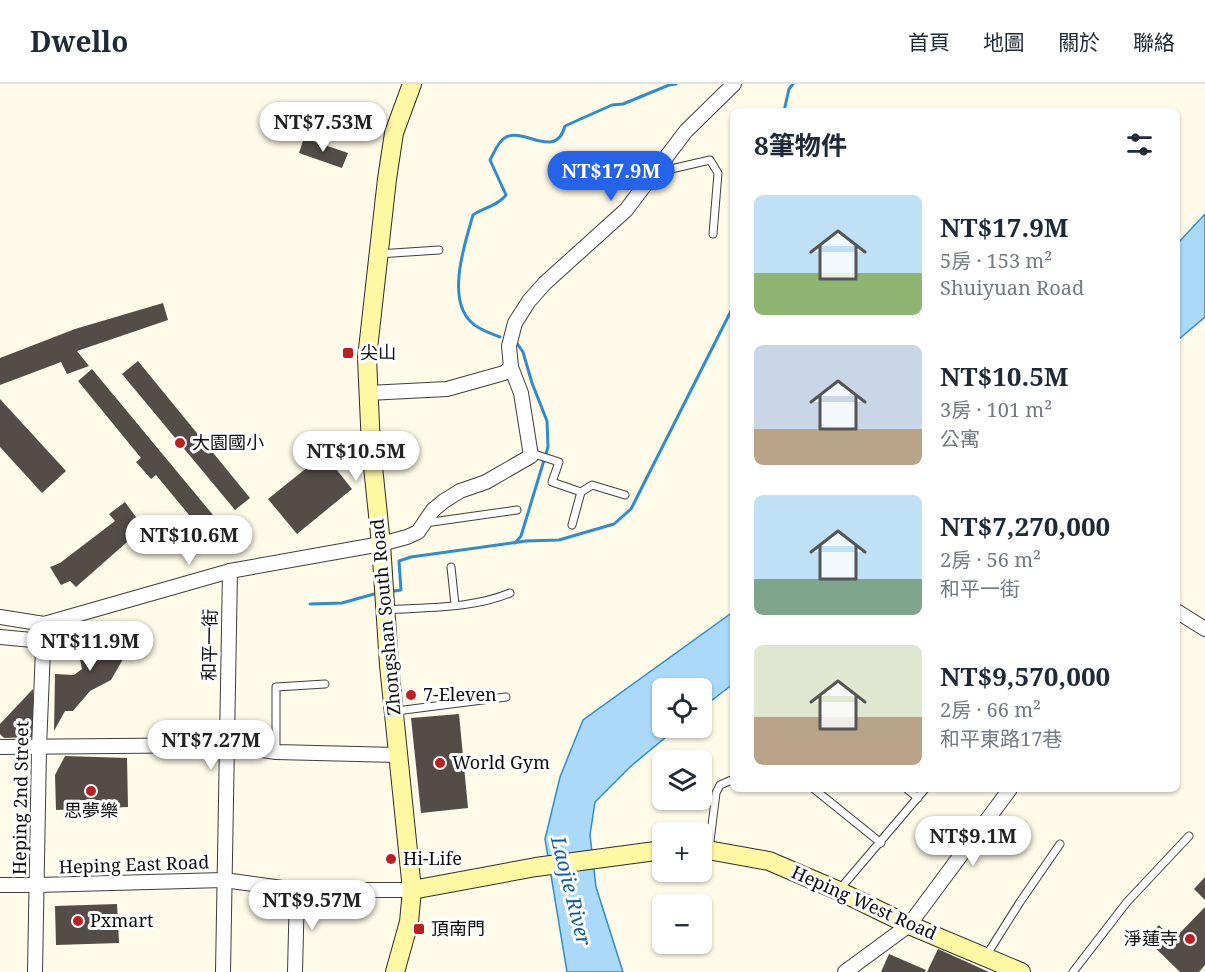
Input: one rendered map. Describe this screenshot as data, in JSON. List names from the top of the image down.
{
  "streets": {
    "main road": ["Zhongshan South Road", "Heping West Road"],
    "street": ["和平一街", "Heping 2nd Street", "Heping East Road"]
  },
  "crossings": [
    ["Zhongshan South Road", "Heping East Road"],
    ["和平一街", "Heping East Road"],
    ["Heping 2nd Street", "Heping East Road"]
  ],
  "water": ["Laojie River"],
  "places": {
    "transit": ["尖山", "頂南門"],
    "other": [
      "大園國小",
      "7-Eleven",
      "World Gym",
      "思夢樂",
      "Hi-Life",
      "Pxmart",
      "淨蓮寺"
    ]
  },
  "page": {
    "header": "Dwello",
    "nav": [
      "首頁",
      "地圖",
      "關於",
      "聯絡"
    ],
    "price": [
      "NT$7.53M",
      "NT$17.9M",
      "NT$10.5M",
      "NT$10.6M",
      "NT$11.9M",
      "NT$7.27M",
      "NT$9.1M",
      "NT$9.57M"
    ],
    "heading": "8筆物件",
    "list": [
      {
        "name": "NT$17.9M",
        "note": "5房 · 153 m² · Shuiyuan Road"
      },
      {
        "name": "NT$10.5M",
        "note": "3房 · 101 m² · 公寓"
      },
      {
        "name": "NT$7,270,000",
        "note": "2房 · 56 m² · 和平一街"
      },
      {
        "name": "NT$9,570,000",
        "note": "2房 · 66 m² · 和平東路17巷"
      }
    ],
    "map_buttons": ["+", "−"]
  }
}
